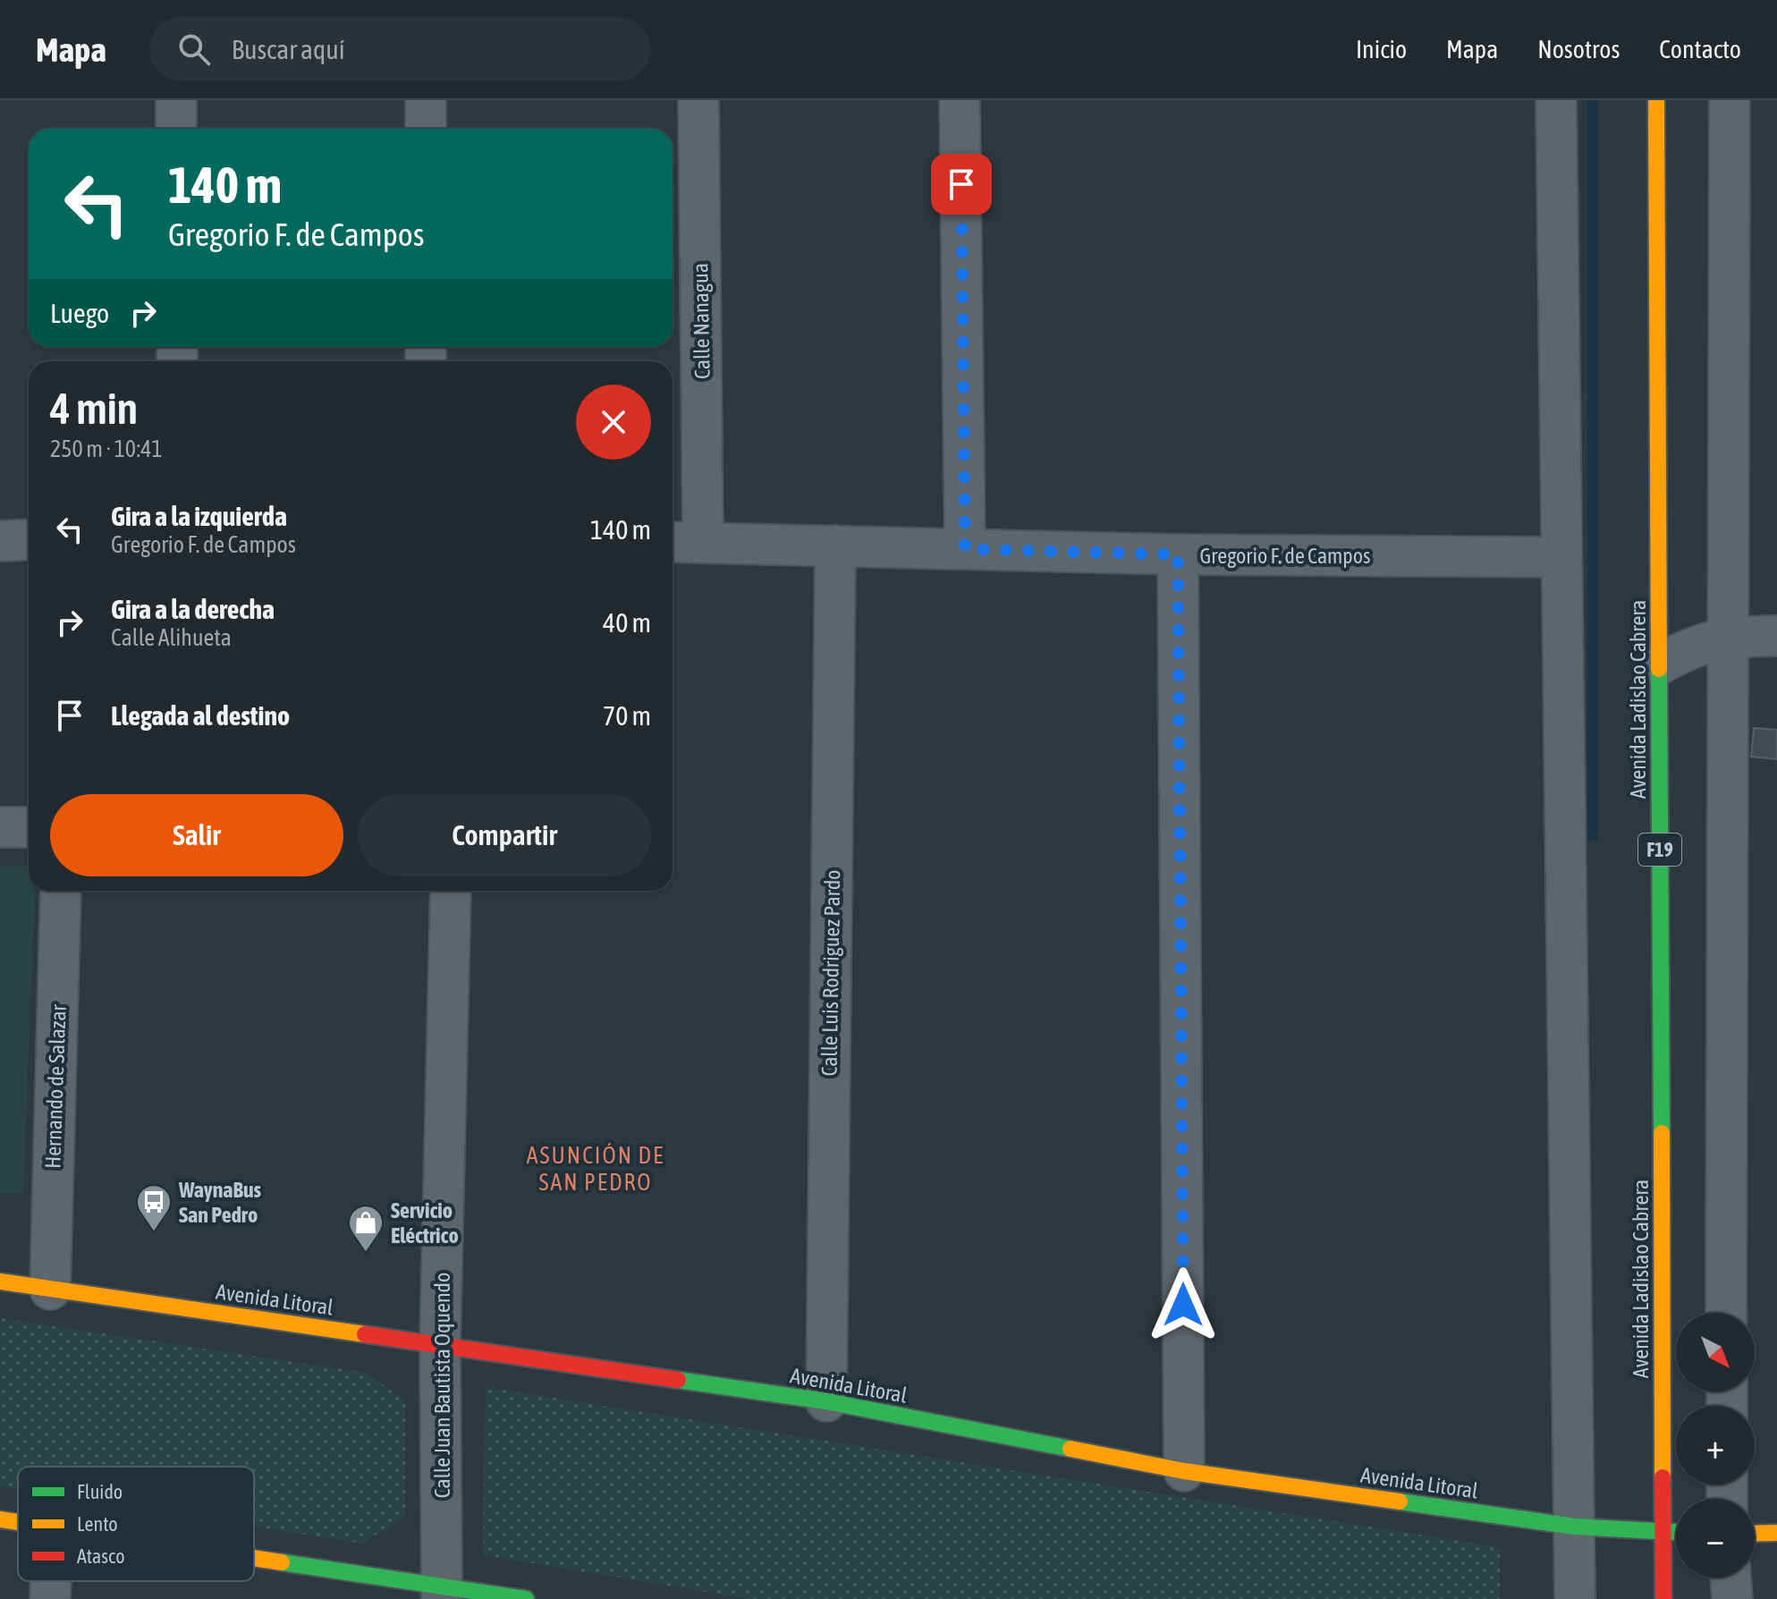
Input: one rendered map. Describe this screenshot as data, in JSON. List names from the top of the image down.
{
  "streets": {
    "main road": ["Avenida Ladislao Cabrera", "F19", "Avenida Litoral"],
    "street": [
      "Calle Nanagua",
      "Gregorio F. de Campos",
      "Calle Luis Rodriguez Pardo",
      "Hernando de Salazar",
      "Calle Juan Bautista Oquendo"
    ]
  },
  "crossings": [
    ["Calle Nanagua", "Gregorio F. de Campos"],
    ["Gregorio F. de Campos", "Calle Luis Rodriguez Pardo"],
    ["Avenida Ladislao Cabrera", "Avenida Litoral"],
    ["Calle Luis Rodriguez Pardo", "Avenida Litoral"],
    ["Hernando de Salazar", "Avenida Litoral"],
    ["Avenida Litoral", "Calle Juan Bautista Oquendo"]
  ],
  "districts": ["ASUNCIÓN DE SAN PEDRO"],
  "places": {
    "bus stop": ["WaynaBus San Pedro"],
    "shop": ["Servicio Eléctrico"]
  },
  "legend": ["Fluido", "Lento", "Atasco"],
  "north": "bottom right",
  "page": {
    "header": "Mapa",
    "search": "Buscar aquí",
    "nav": [
      "Inicio",
      "Mapa",
      "Nosotros",
      "Contacto"
    ],
    "turn": ["140 m", "Gregorio F. de Campos"],
    "then": "Luego",
    "heading": ["4 min", "250 m · 10:41"],
    "list": [
      {
        "name": "Gira a la izquierda",
        "note": "Gregorio F. de Campos",
        "value": "140 m"
      },
      {
        "name": "Gira a la derecha",
        "note": "Calle Alihueta",
        "value": "40 m"
      },
      {
        "name": "Llegada al destino",
        "value": "70 m"
      }
    ],
    "buttons": ["Salir", "Compartir"],
    "map_buttons": ["+", "−"]
  }
}
